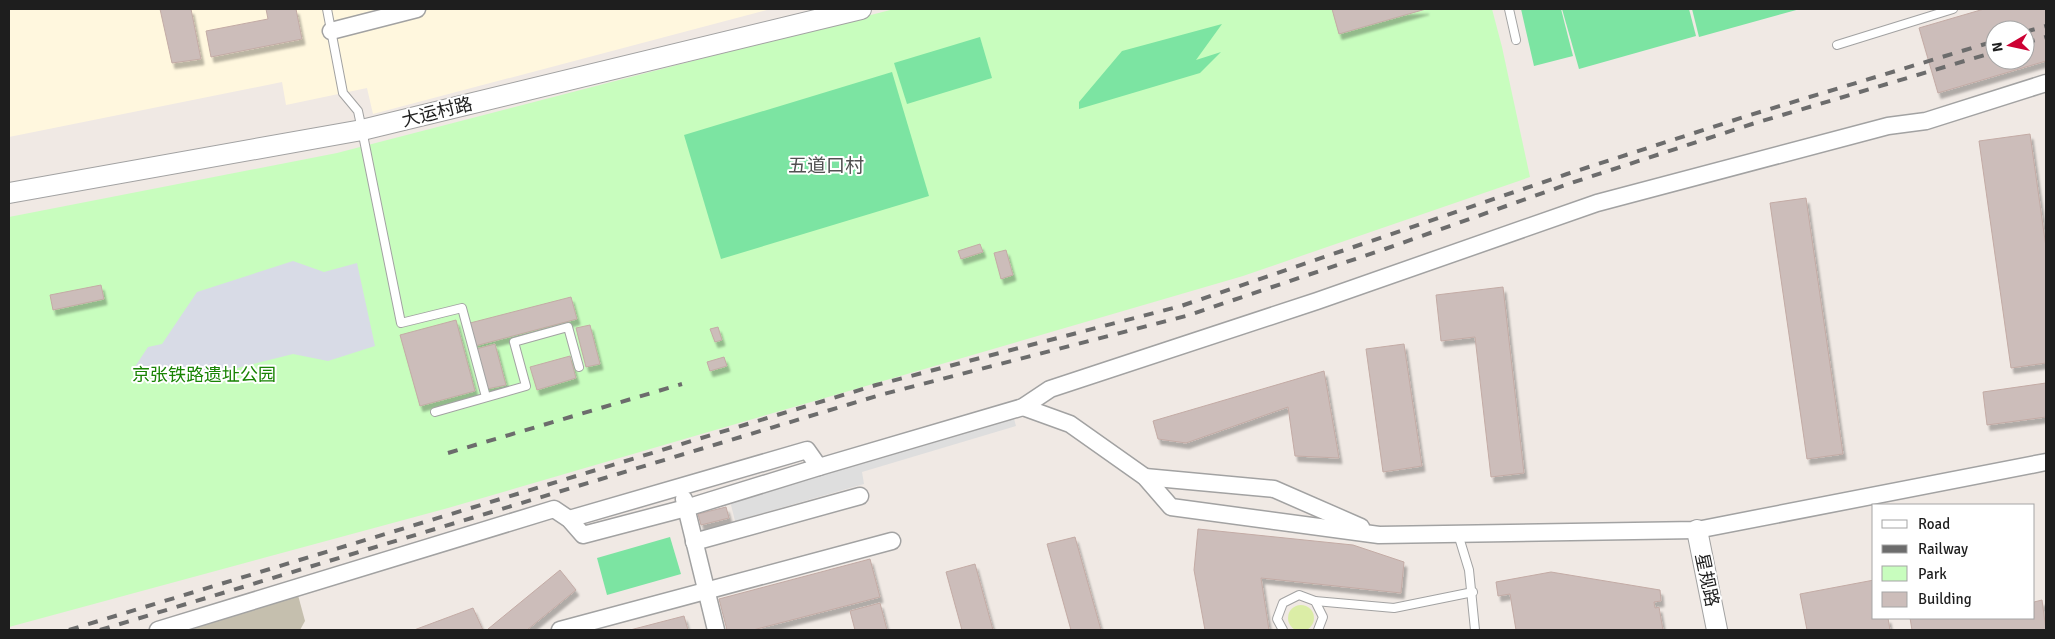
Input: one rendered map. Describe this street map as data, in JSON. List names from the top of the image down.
{
  "streets": {
    "street": ["大运村路", "星规路"]
  },
  "districts": ["五道口村"],
  "parks": ["京张铁路遗址公园"],
  "legend": [
    "Road",
    "Railway",
    "Park",
    "Building"
  ],
  "north": "left"
}
